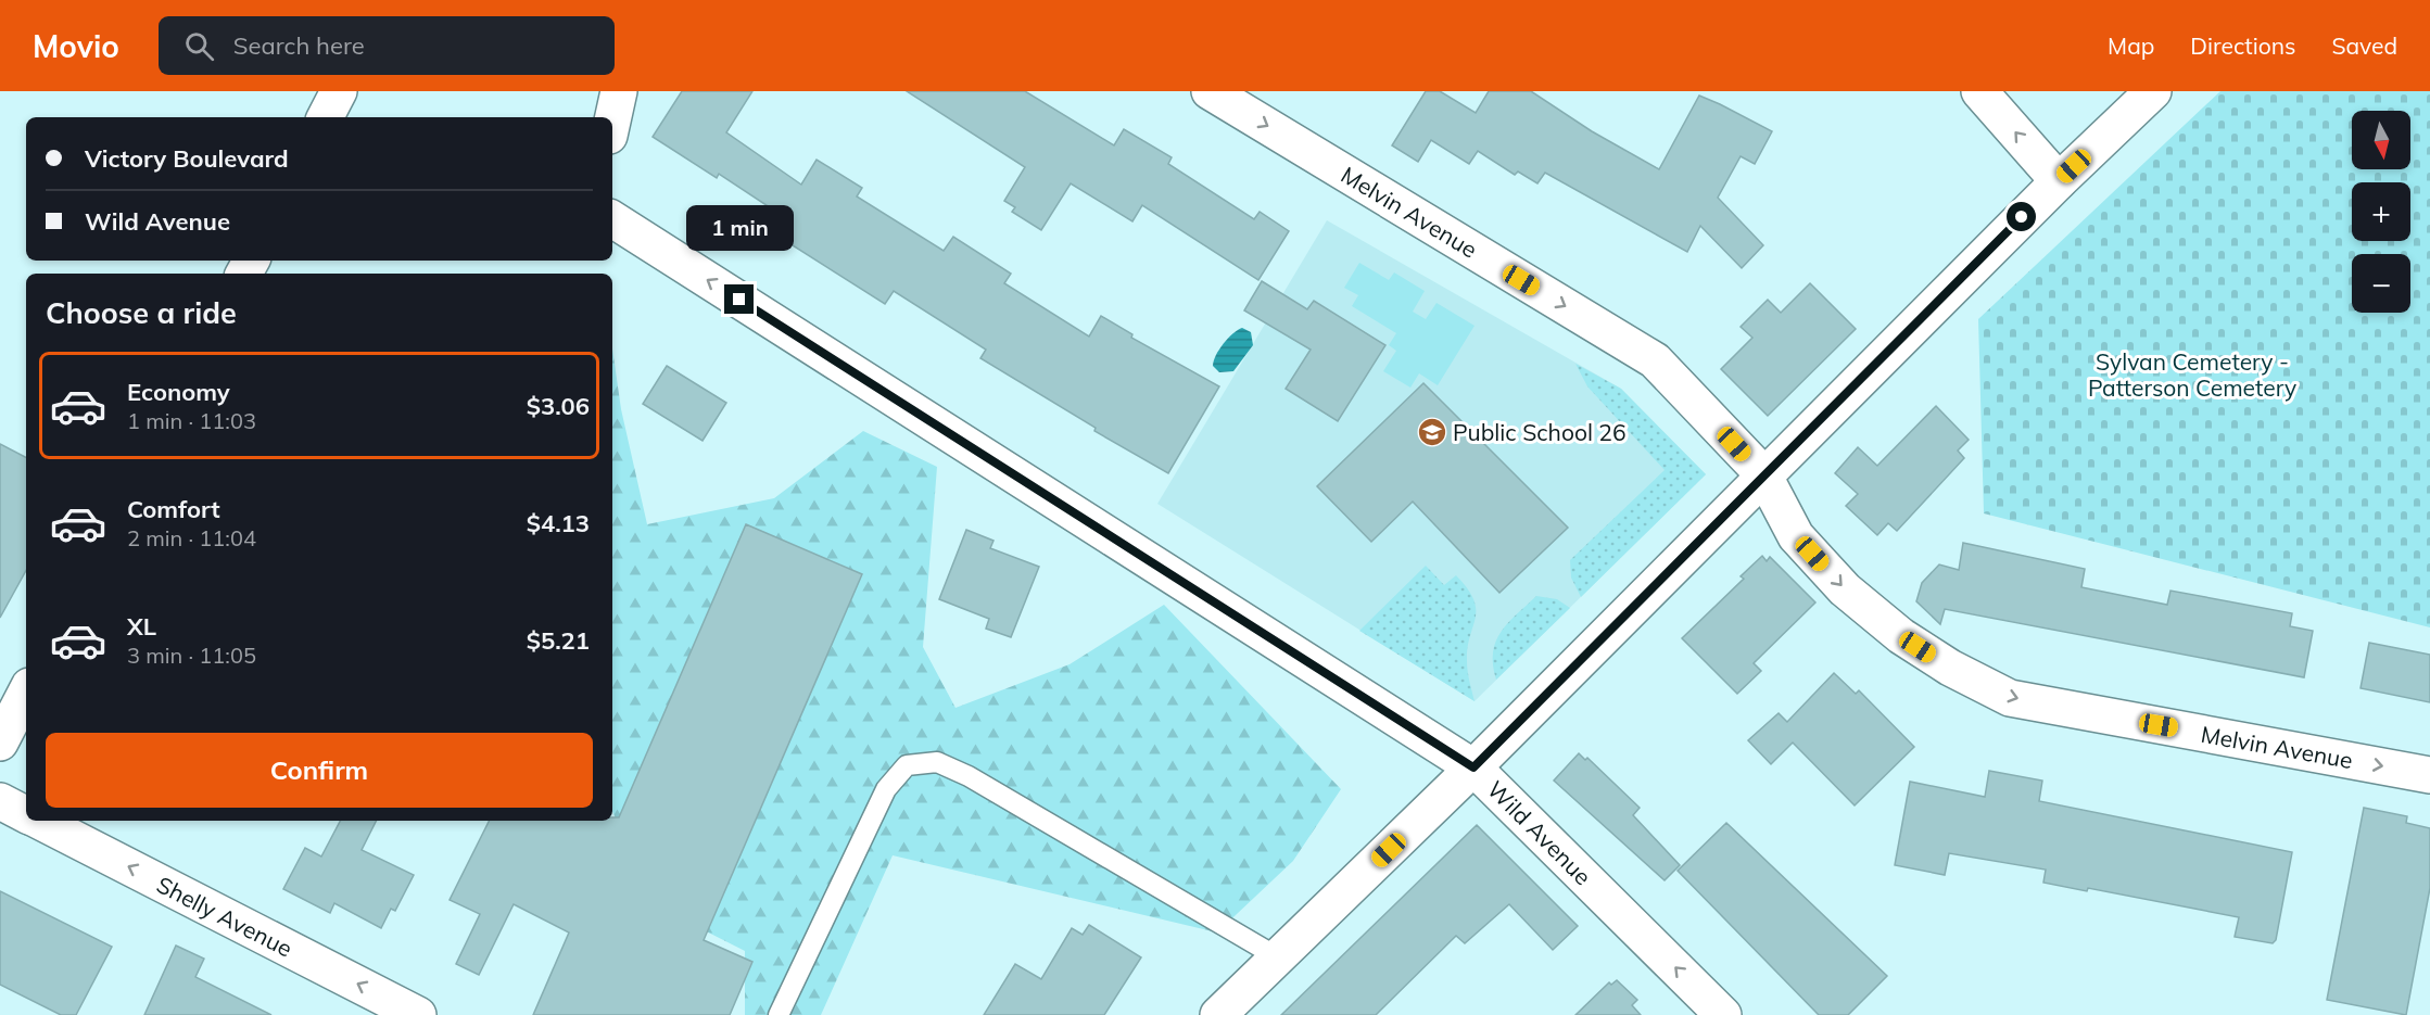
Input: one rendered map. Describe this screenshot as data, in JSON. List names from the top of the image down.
{
  "streets": {
    "street": ["Melvin Avenue", "Wild Avenue", "Shelly Avenue"]
  },
  "one_way": ["Melvin Avenue", "Wild Avenue", "Shelly Avenue"],
  "parks": ["Sylvan Cemetery - Patterson Cemetery"],
  "places": {
    "school or university": ["Public School 26"]
  },
  "north": "bottom",
  "page": {
    "header": "Movio",
    "search": "Search here",
    "nav": ["Map", "Directions", "Saved"],
    "map_buttons": ["+", "−"],
    "banner": ["Victory Boulevard", "Wild Avenue"],
    "bubble": "1 min",
    "heading": "Choose a ride",
    "list": [
      {
        "name": "Economy",
        "note": "1 min · 11:03",
        "value": "$3.06"
      },
      {
        "name": "Comfort",
        "note": "2 min · 11:04",
        "value": "$4.13"
      },
      {
        "name": "XL",
        "note": "3 min · 11:05",
        "value": "$5.21"
      }
    ],
    "buttons": "Confirm"
  }
}
